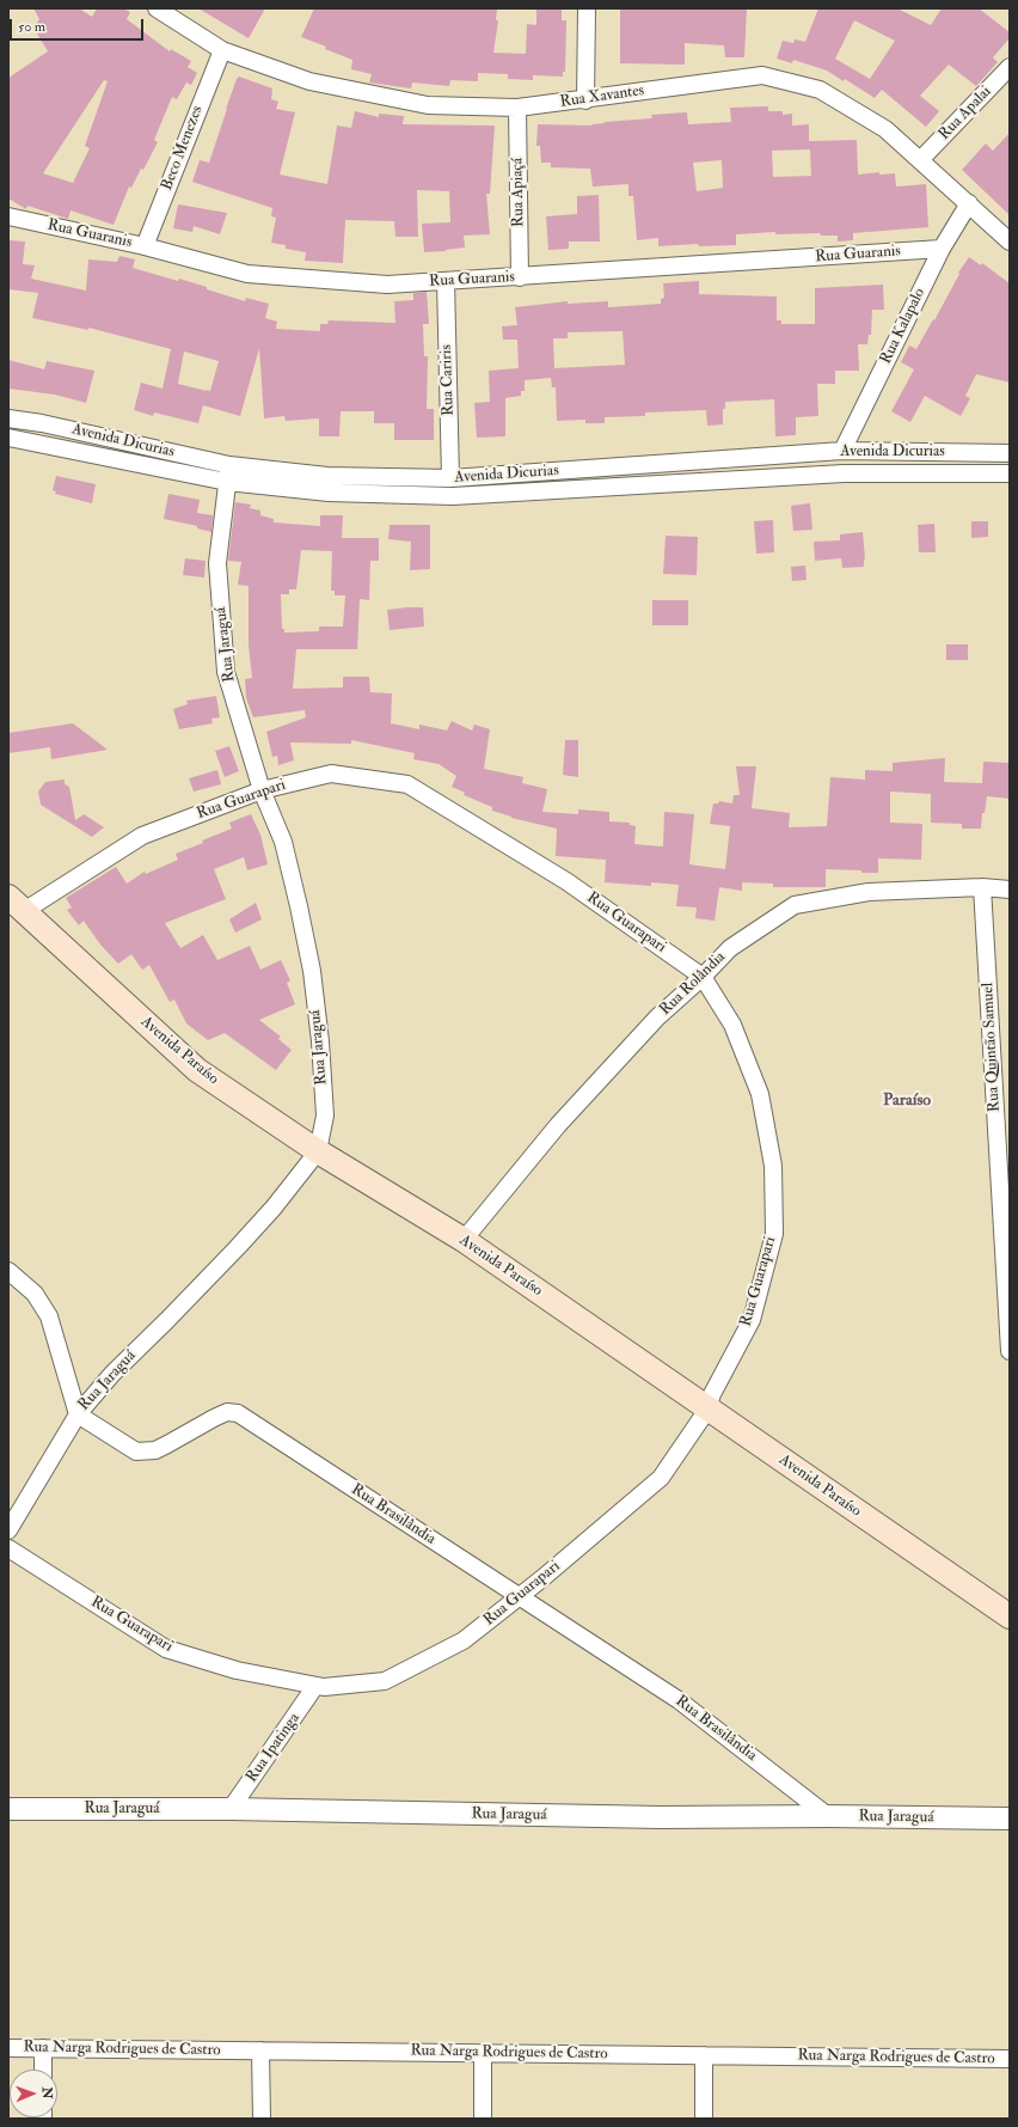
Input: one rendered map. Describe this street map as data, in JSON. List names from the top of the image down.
{
  "streets": {
    "main road": ["Avenida Paraíso"],
    "street": [
      "Rua Xavantes",
      "Rua Apalai",
      "Beco Menezes",
      "Rua Apiaçá",
      "Rua Guaranis",
      "Rua Kalapalo",
      "Rua Cariris",
      "Avenida Dicurias",
      "Rua Jaraguá",
      "Rua Guarapari",
      "Rua Rolândia",
      "Rua Quintão Samuel",
      "Rua Brasilândia",
      "Rua Ipatinga",
      "Rua Narga Rodrigues de Castro"
    ]
  },
  "crossings": [
    ["Rua Xavantes", "Rua Apalai"],
    ["Rua Xavantes", "Beco Menezes"],
    ["Rua Xavantes", "Rua Apiaçá"],
    ["Rua Xavantes", "Rua Kalapalo"],
    ["Beco Menezes", "Rua Guaranis"],
    ["Rua Apiaçá", "Rua Guaranis"],
    ["Rua Guaranis", "Rua Kalapalo"],
    ["Rua Guaranis", "Rua Cariris"],
    ["Rua Kalapalo", "Avenida Dicurias"],
    ["Rua Cariris", "Avenida Dicurias"],
    ["Avenida Dicurias", "Rua Jaraguá"],
    ["Rua Jaraguá", "Rua Guarapari"],
    ["Rua Jaraguá", "Avenida Paraíso"],
    ["Rua Jaraguá", "Rua Brasilândia"],
    ["Rua Jaraguá", "Rua Ipatinga"],
    ["Rua Guarapari", "Rua Rolândia"],
    ["Rua Guarapari", "Avenida Paraíso"],
    ["Rua Guarapari", "Rua Brasilândia"],
    ["Rua Guarapari", "Rua Ipatinga"],
    ["Rua Rolândia", "Rua Quintão Samuel"],
    ["Rua Rolândia", "Avenida Paraíso"]
  ],
  "districts": ["Paraíso"],
  "scale_bar": "50 m",
  "north": "right"
}
